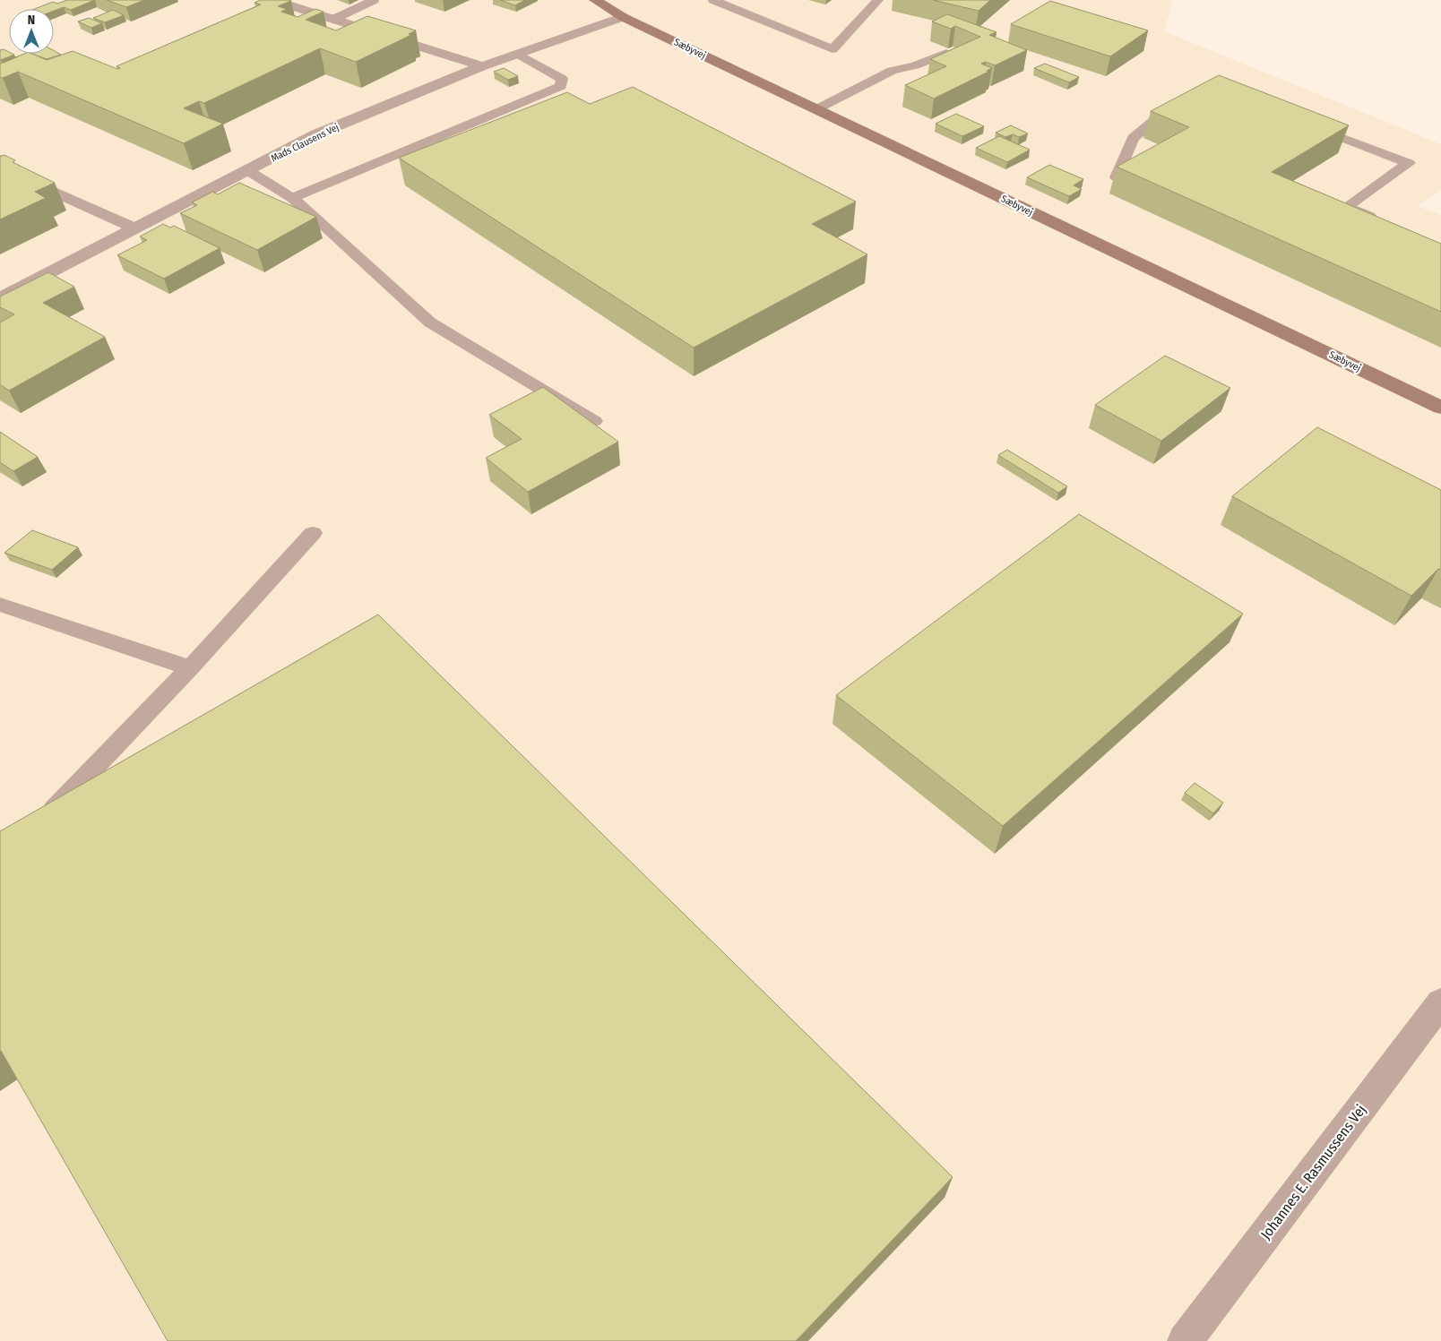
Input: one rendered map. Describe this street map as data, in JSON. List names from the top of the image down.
{
  "streets": {
    "street": ["Sæbyvej", "Mads Clausens Vej", "Johannes E. Rasmussens Vej"]
  },
  "crossings": [
    ["Sæbyvej", "Mads Clausens Vej"]
  ],
  "north": "top"
}
